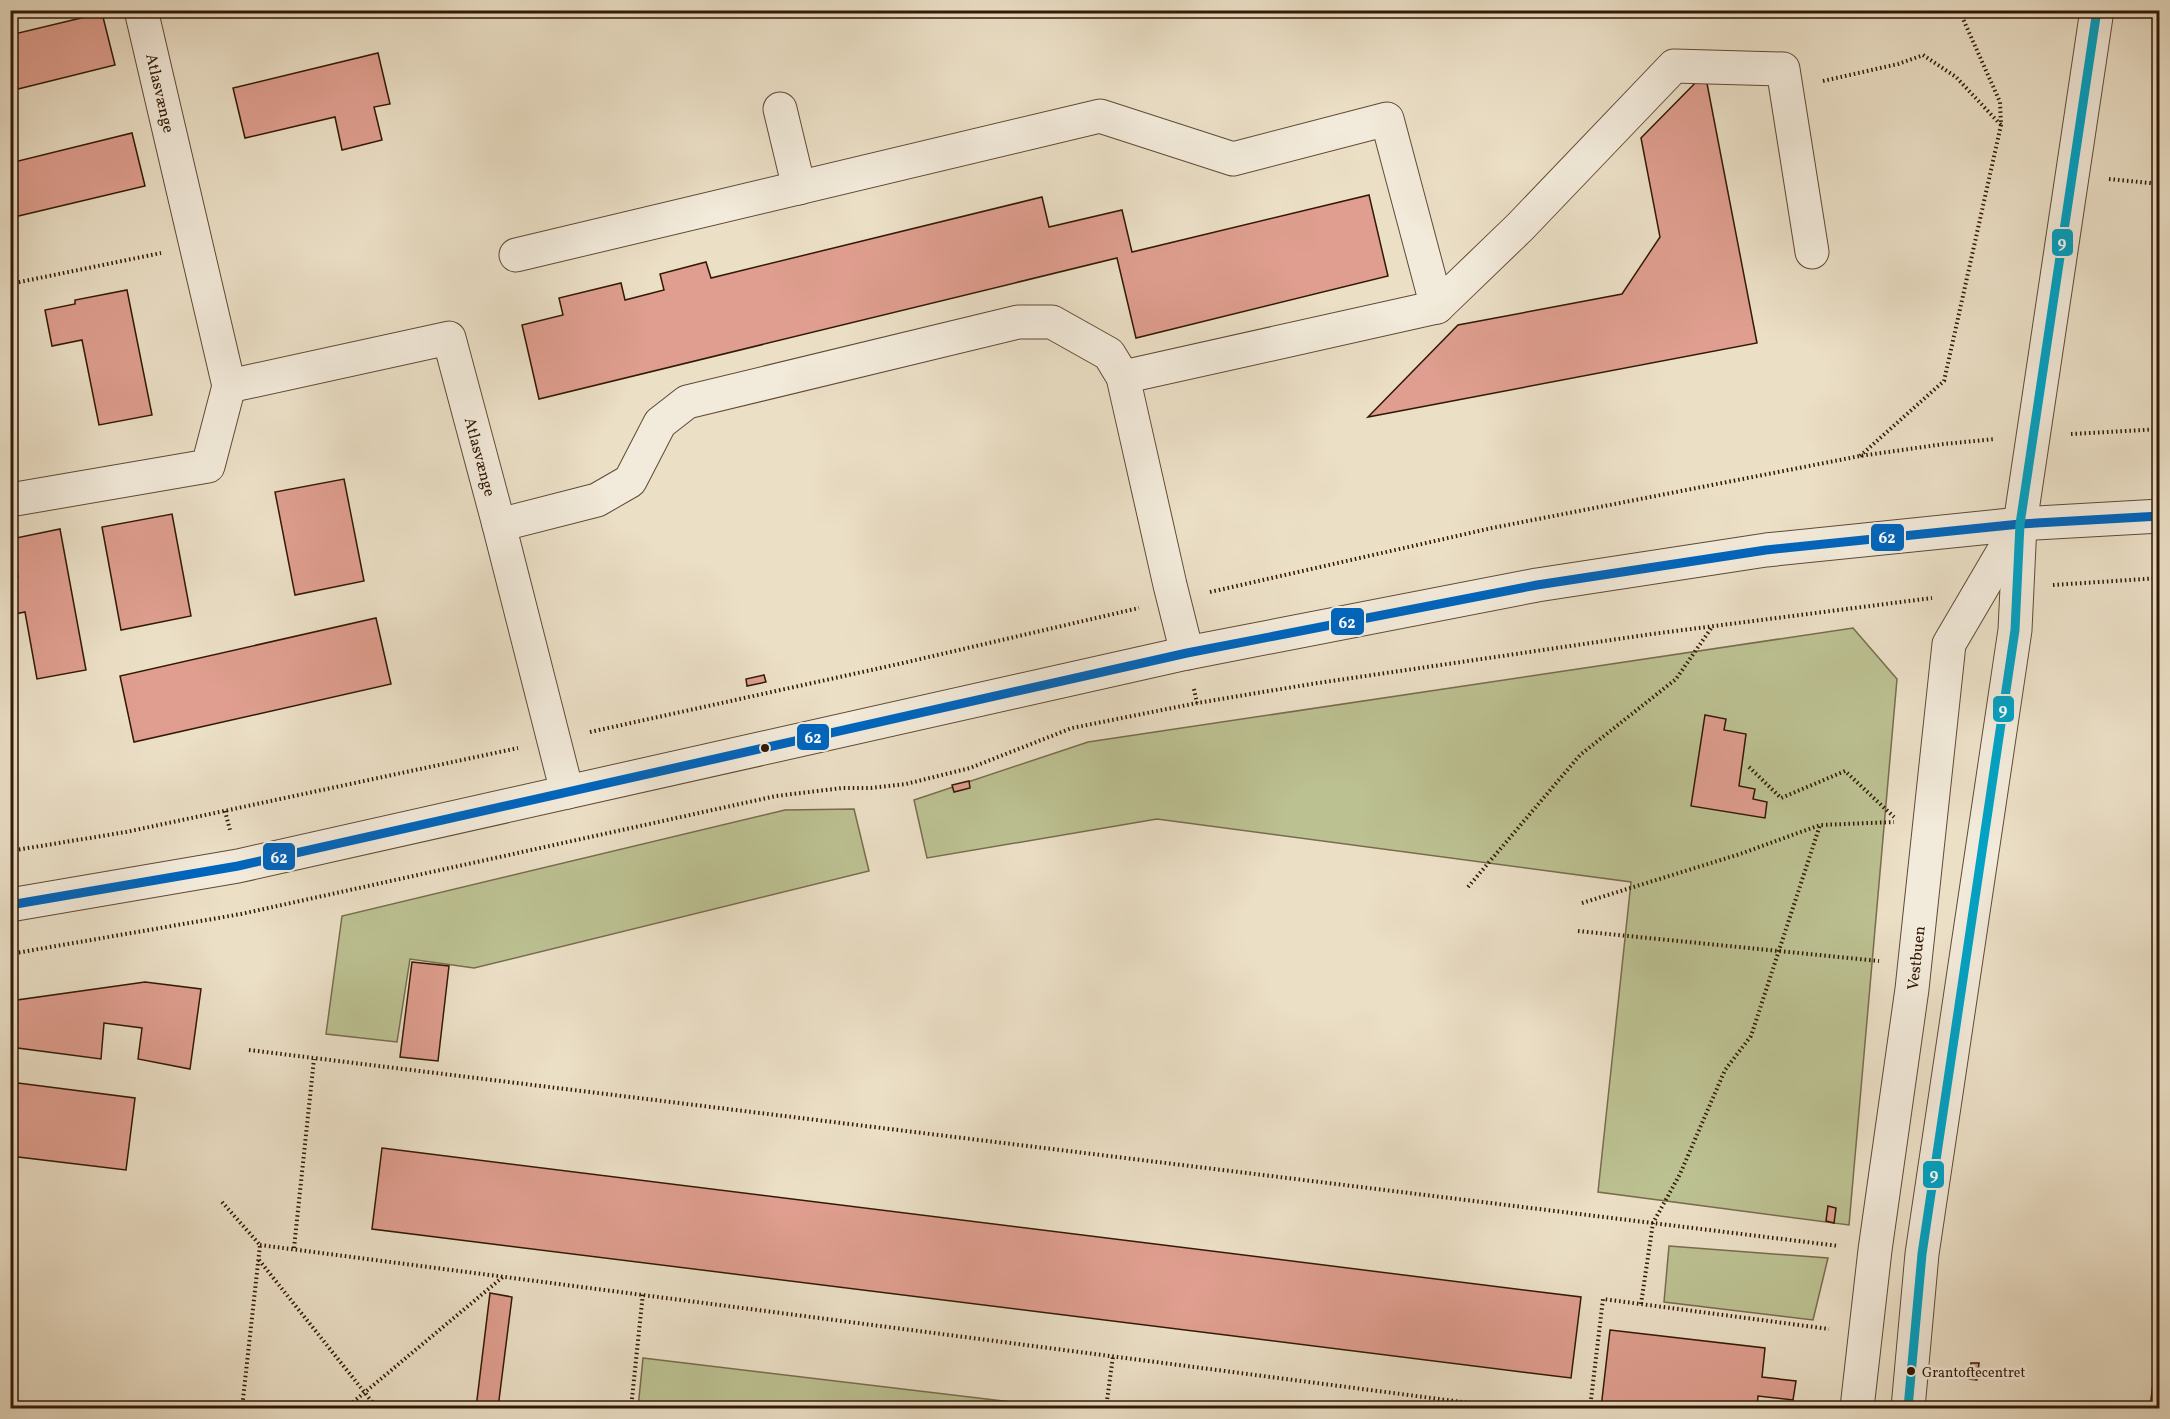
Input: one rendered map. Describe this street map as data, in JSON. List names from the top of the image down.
{
  "streets": {
    "street": ["Atlasvænge", "Vestbuen"]
  },
  "places": ["Grantoftecentret"],
  "lines": ["transit line 9", "transit line 62"]
}
